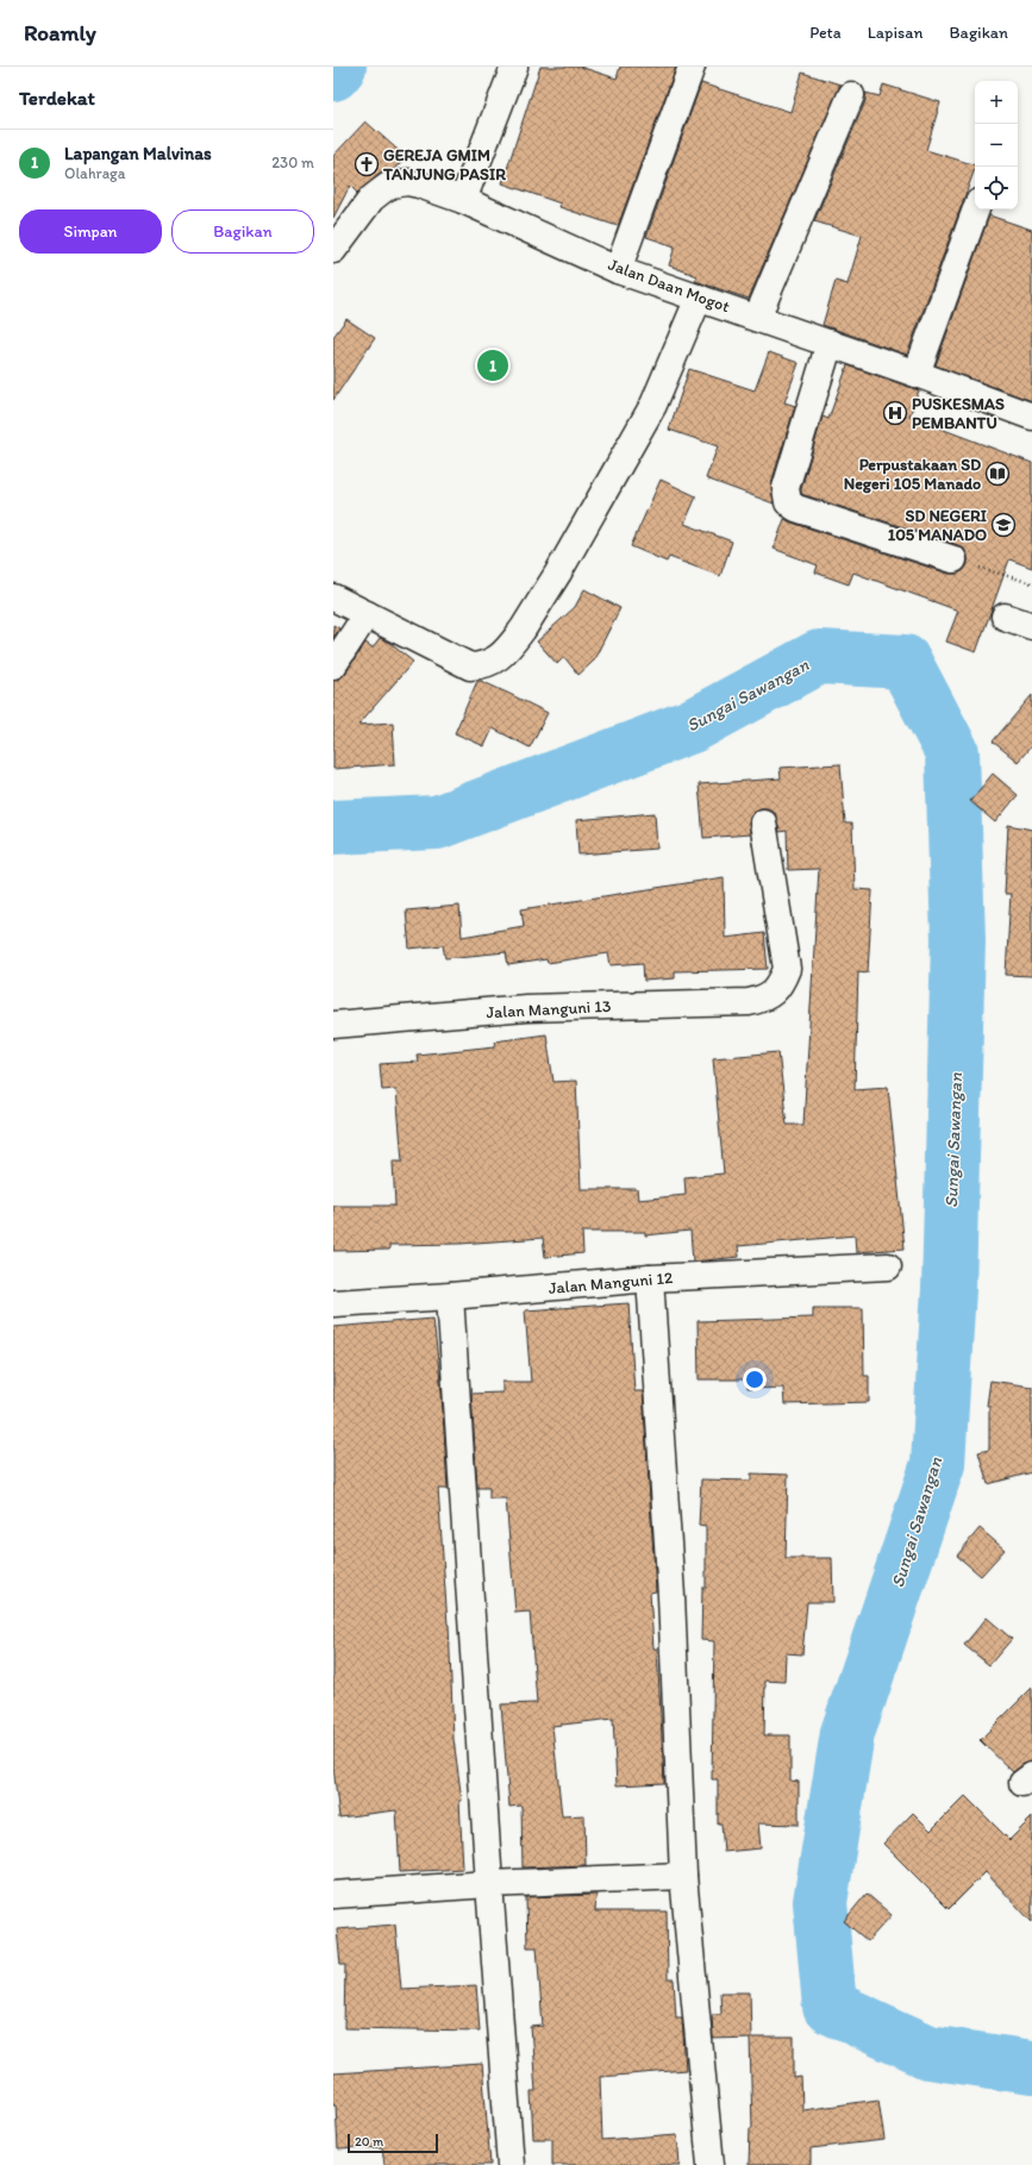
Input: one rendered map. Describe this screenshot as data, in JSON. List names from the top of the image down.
{
  "streets": {
    "street": ["Jalan Daan Mogot", "Jalan Manguni 13", "Jalan Manguni 12"]
  },
  "water": ["Sungai Sawangan"],
  "places": {
    "church": ["GEREJA GMIM TANJUNG PASIR"],
    "hospital": ["PUSKESMAS PEMBANTU"],
    "library": ["Perpustakaan SD Negeri 105 Manado"],
    "school or university": ["SD NEGERI 105 MANADO"]
  },
  "scale_bar": "20 m",
  "page": {
    "header": "Roamly",
    "nav": ["Peta", "Lapisan", "Bagikan"],
    "heading": "Terdekat",
    "map_buttons": ["+", "−"],
    "list": [
      {
        "mark": "1",
        "name": "Lapangan Malvinas",
        "note": "Olahraga",
        "value": "230 m"
      }
    ],
    "buttons": ["Simpan", "Bagikan"],
    "pins": "1",
    "scale": "20 m"
  }
}
